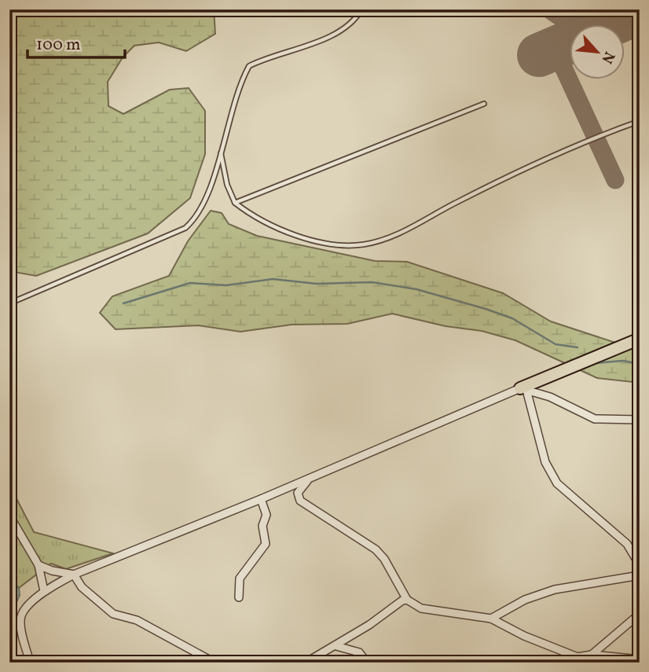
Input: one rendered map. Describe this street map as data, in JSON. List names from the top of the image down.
{
  "scale_bar": "100 m",
  "north": "bottom right"
}
